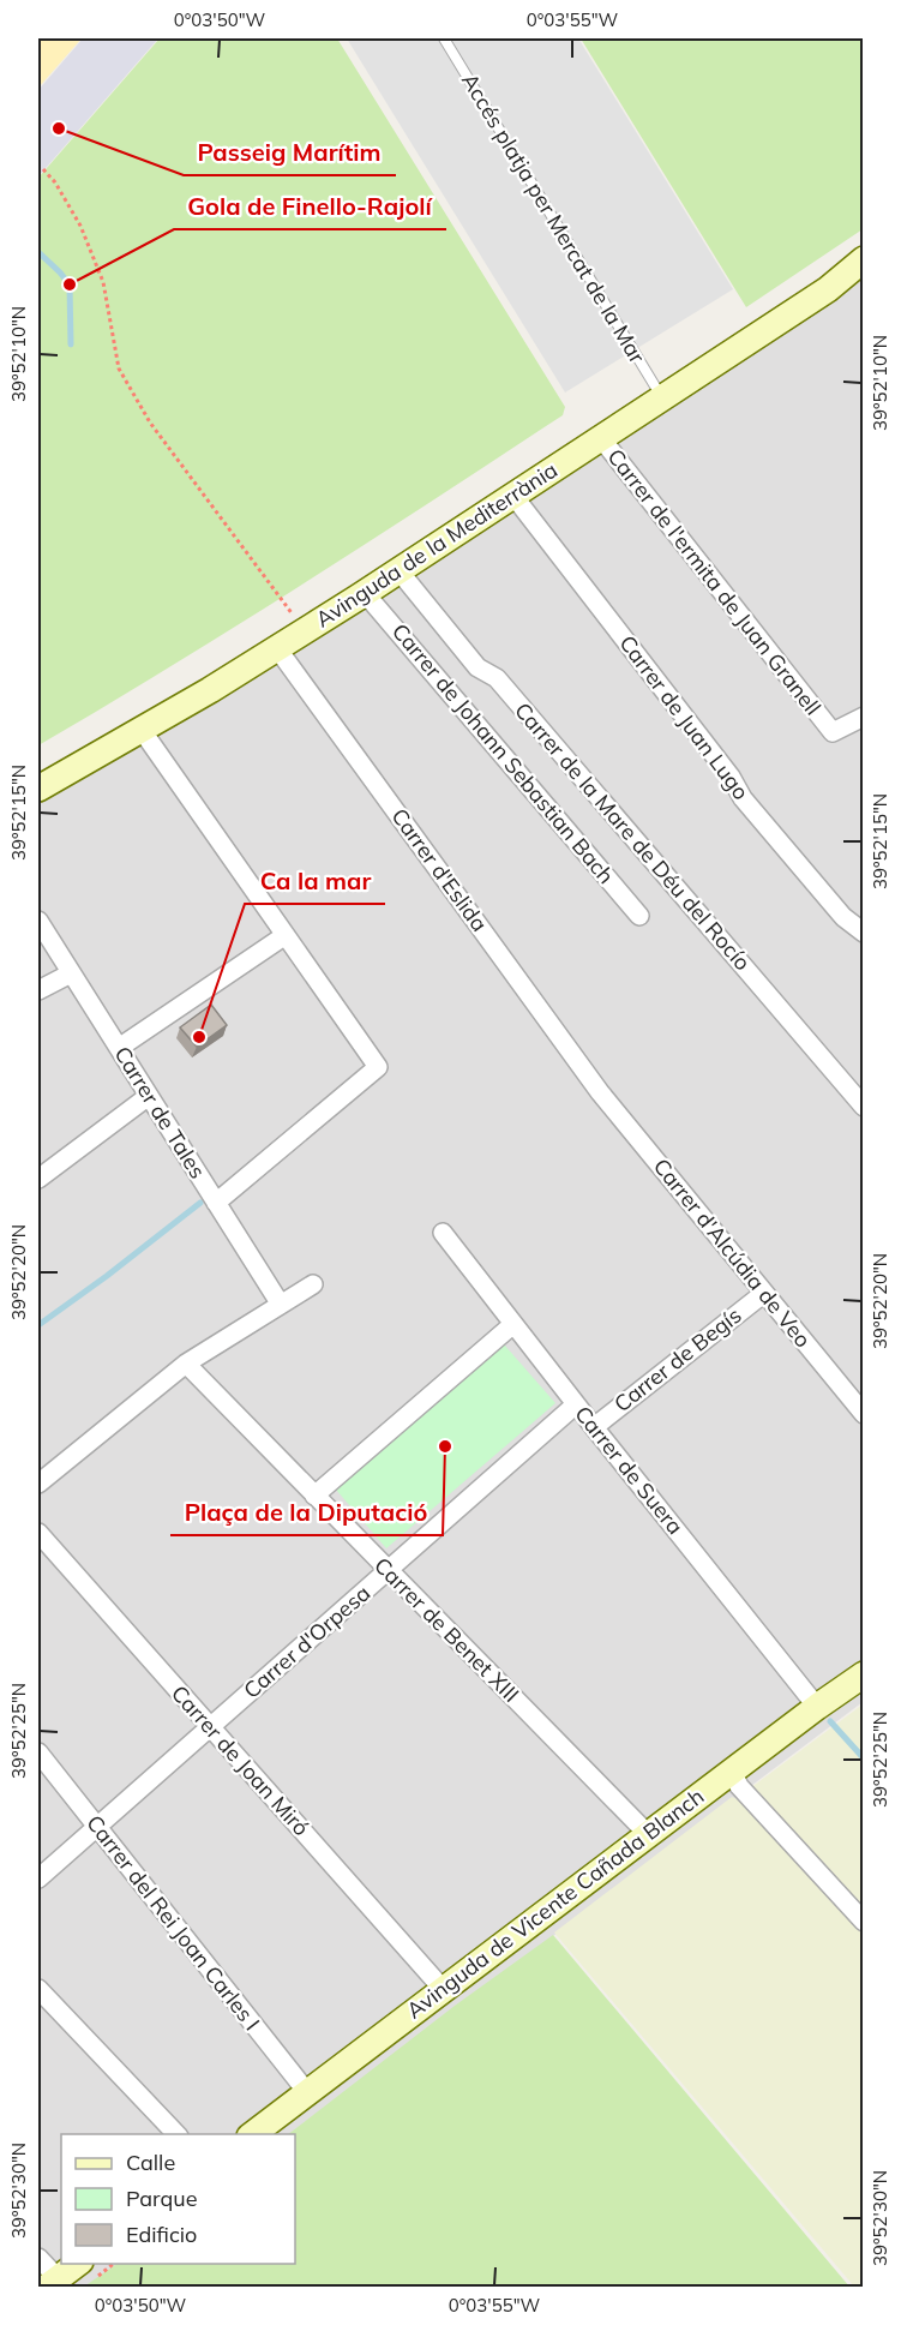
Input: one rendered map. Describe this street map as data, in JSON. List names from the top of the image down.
{
  "streets": {
    "street": [
      "Avinguda de la Mediterrània",
      "Carrer de l'ermita de Juan Granell",
      "Carrer de Juan Lugo",
      "Carrer de Johann Sebastian Bach",
      "Carrer de la Mare de Déu del Rocío",
      "Carrer d'Eslida",
      "Carrer de Tales",
      "Carrer d'Alcúdia de Veo",
      "Carrer de Begís",
      "Carrer de Suera",
      "Carrer de Benet XIII",
      "Carrer d'Orpesa",
      "Carrer de Joan Miró",
      "Avinguda de Vicente Cañada Blanch",
      "Carrer del Rei Joan Carles I"
    ],
    "lane": ["Accés platja per Mercat de la Mar"]
  },
  "crossings": [
    ["Accés platja per Mercat de la Mar", "Avinguda de la Mediterrània"],
    ["Avinguda de la Mediterrània", "Carrer de l'ermita de Juan Granell"],
    ["Avinguda de la Mediterrània", "Carrer de Juan Lugo"],
    ["Avinguda de la Mediterrània", "Carrer de Johann Sebastian Bach"],
    ["Avinguda de la Mediterrània", "Carrer de la Mare de Déu del Rocío"],
    ["Avinguda de la Mediterrània", "Carrer d'Eslida"],
    ["Carrer d'Eslida", "Carrer d'Alcúdia de Veo"],
    ["Carrer d'Alcúdia de Veo", "Carrer de Begís"],
    ["Carrer de Begís", "Carrer de Suera"],
    ["Carrer de Suera", "Carrer d'Orpesa"],
    ["Carrer de Suera", "Avinguda de Vicente Cañada Blanch"],
    ["Carrer de Benet XIII", "Carrer d'Orpesa"],
    ["Carrer de Benet XIII", "Avinguda de Vicente Cañada Blanch"],
    ["Carrer d'Orpesa", "Carrer de Joan Miró"],
    ["Carrer d'Orpesa", "Carrer del Rei Joan Carles I"],
    ["Carrer de Joan Miró", "Avinguda de Vicente Cañada Blanch"],
    ["Avinguda de Vicente Cañada Blanch", "Carrer del Rei Joan Carles I"]
  ],
  "places": [
    "Passeig Marítim",
    "Gola de Finello-Rajolí",
    "Ca la mar",
    "Plaça de la Diputació"
  ],
  "legend": ["Calle", "Parque", "Edificio"],
  "coordinates": [
    "0°03'50\"W",
    "0°03'55\"W",
    "39°52'10\"N",
    "39°52'15\"N",
    "39°52'20\"N",
    "39°52'25\"N",
    "39°52'30\"N"
  ]
}
